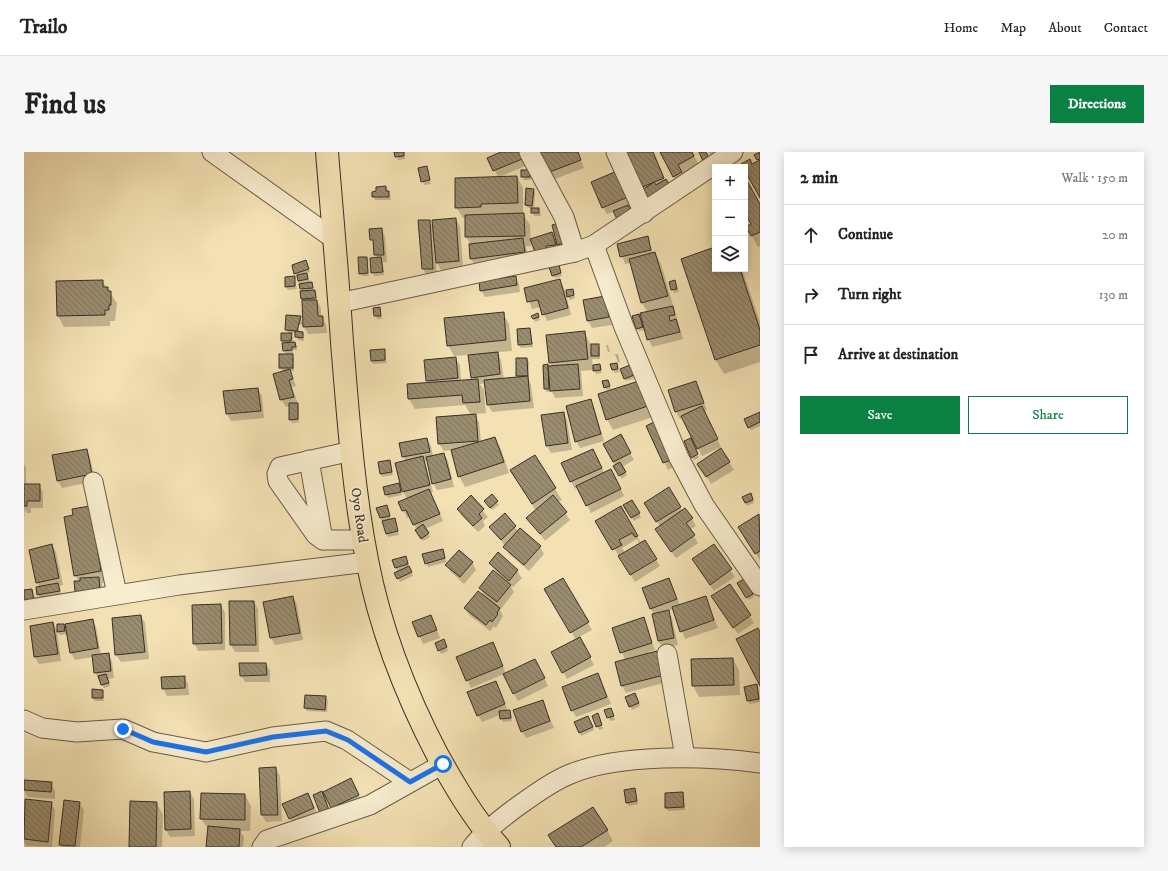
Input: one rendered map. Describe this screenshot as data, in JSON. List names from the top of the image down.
{
  "streets": {
    "highway": ["Oyo Road"]
  },
  "page": {
    "header": "Trailo",
    "nav": [
      "Home",
      "Map",
      "About",
      "Contact"
    ],
    "buttons": [
      "Directions",
      ["Save", "Share"]
    ],
    "title": "Find us",
    "heading": ["2 min", "Walk · 150 m"],
    "map_buttons": ["+", "−"],
    "list": [
      ["Continue", "20 m"],
      ["Turn right", "130 m"],
      "Arrive at destination"
    ]
  }
}
